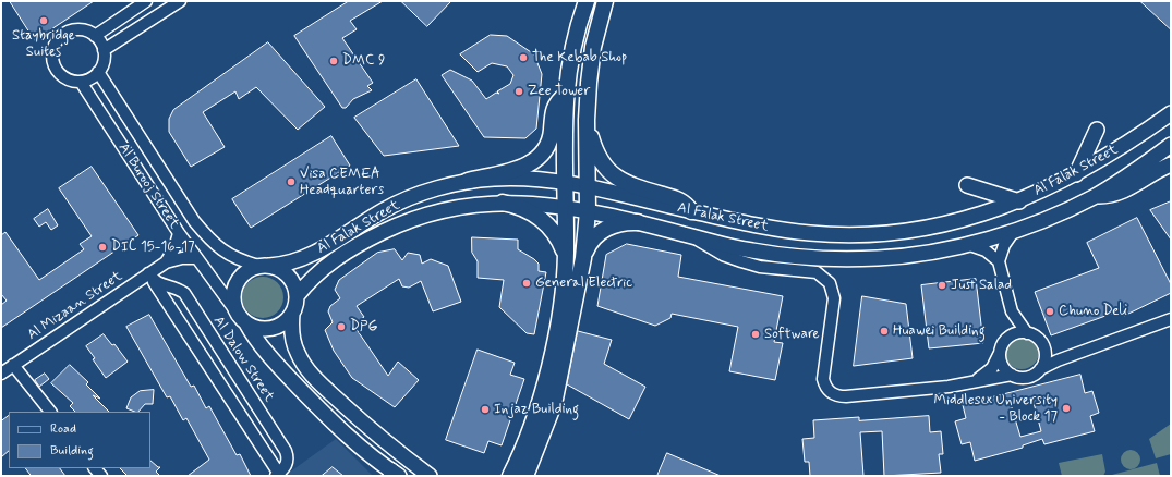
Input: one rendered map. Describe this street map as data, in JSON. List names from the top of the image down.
{
  "streets": {
    "street": [
      "Al Falak Street",
      "Al Burooj Street",
      "Al Mizaan Street",
      "Al Dalow Street"
    ]
  },
  "crossings": [
    ["Al Falak Street", "Al Burooj Street"],
    ["Al Burooj Street", "Al Mizaan Street"],
    ["Al Mizaan Street", "Al Dalow Street"]
  ],
  "places": [
    "Staybridge Suites",
    "The Kebab Shop",
    "DMC 9",
    "Zee Tower",
    "Visa CEMEA Headquarters",
    "DIC 15-16-17",
    "General Electric",
    "Just Salad",
    "Chuno Deli",
    "DPG",
    "Huawei Building",
    "Software",
    "Middlesex University - Block 17",
    "Injaz Building"
  ],
  "legend": ["Road", "Building"]
}
